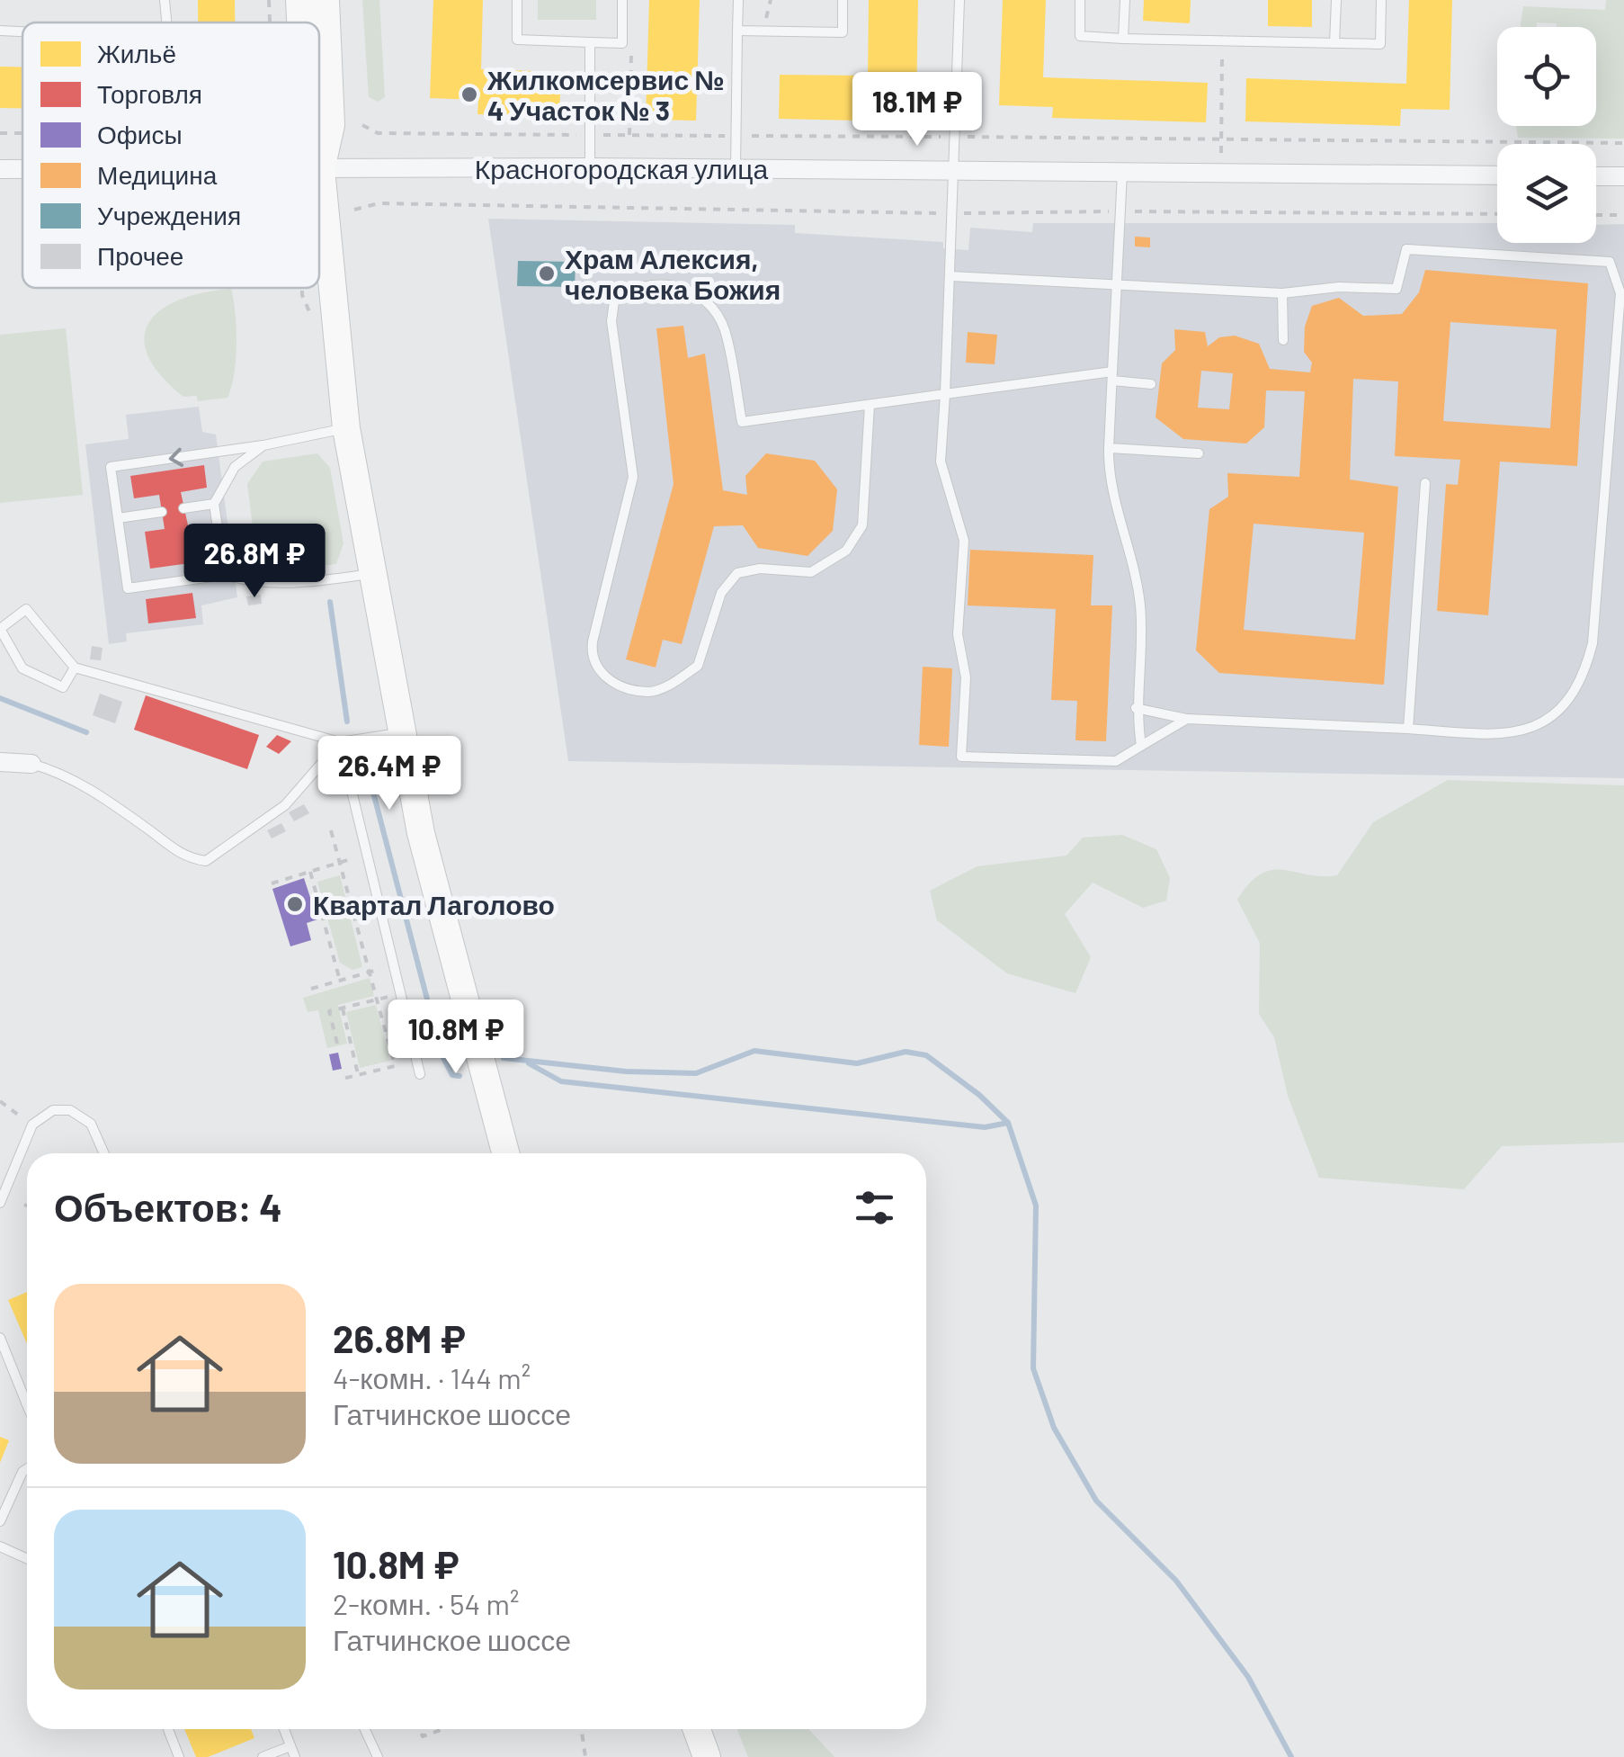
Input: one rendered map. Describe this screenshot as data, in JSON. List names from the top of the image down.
{
  "streets": {
    "street": ["Красногородская улица"]
  },
  "places": ["Жилкомсервис № 4 Участок № 3", "Храм Алексия, человека Божия", "Квартал Лаголово"],
  "legend": [
    "Жильё",
    "Торговля",
    "Офисы",
    "Медицина",
    "Учреждения",
    "Прочее"
  ],
  "page": {
    "price": [
      "18.1M ₽",
      "26.8M ₽",
      "26.4M ₽",
      "10.8M ₽"
    ],
    "heading": "Объектов: 4",
    "list": [
      {
        "name": "26.8M ₽",
        "note": "4-комн. · 144 m² · Гатчинское шоссе"
      },
      {
        "name": "10.8M ₽",
        "note": "2-комн. · 54 m² · Гатчинское шоссе"
      }
    ]
  }
}
